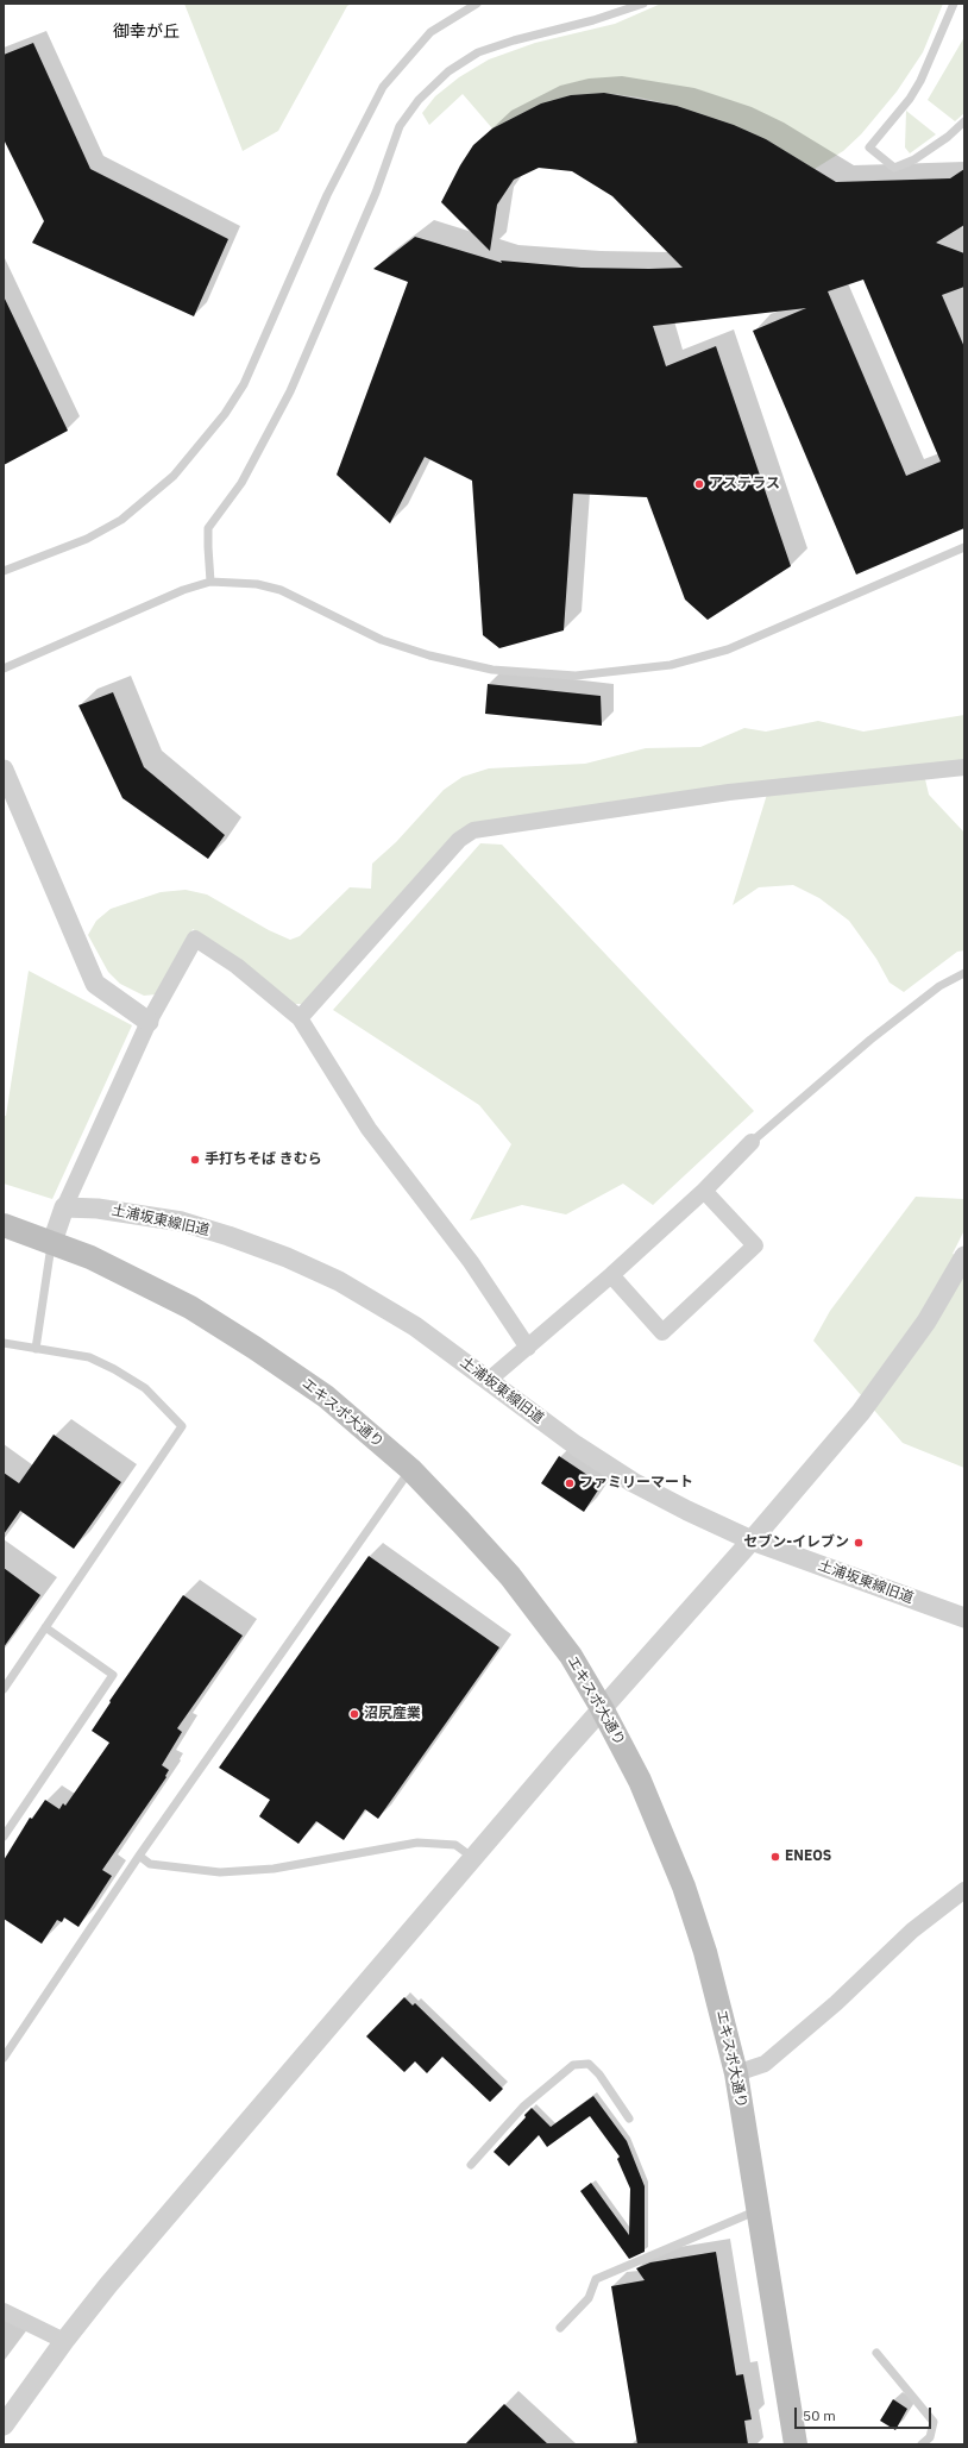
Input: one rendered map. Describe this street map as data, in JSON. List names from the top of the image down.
{
  "streets": {
    "main road": ["エキスポ大通り"],
    "street": ["土浦坂東線旧道"]
  },
  "districts": ["御幸が丘"],
  "places": [
    "アステラス",
    "手打ちそば きむら",
    "ファミリーマート",
    "セブン-イレブン",
    "沼尻産業",
    "ENEOS"
  ],
  "scale_bar": "50 m"
}
